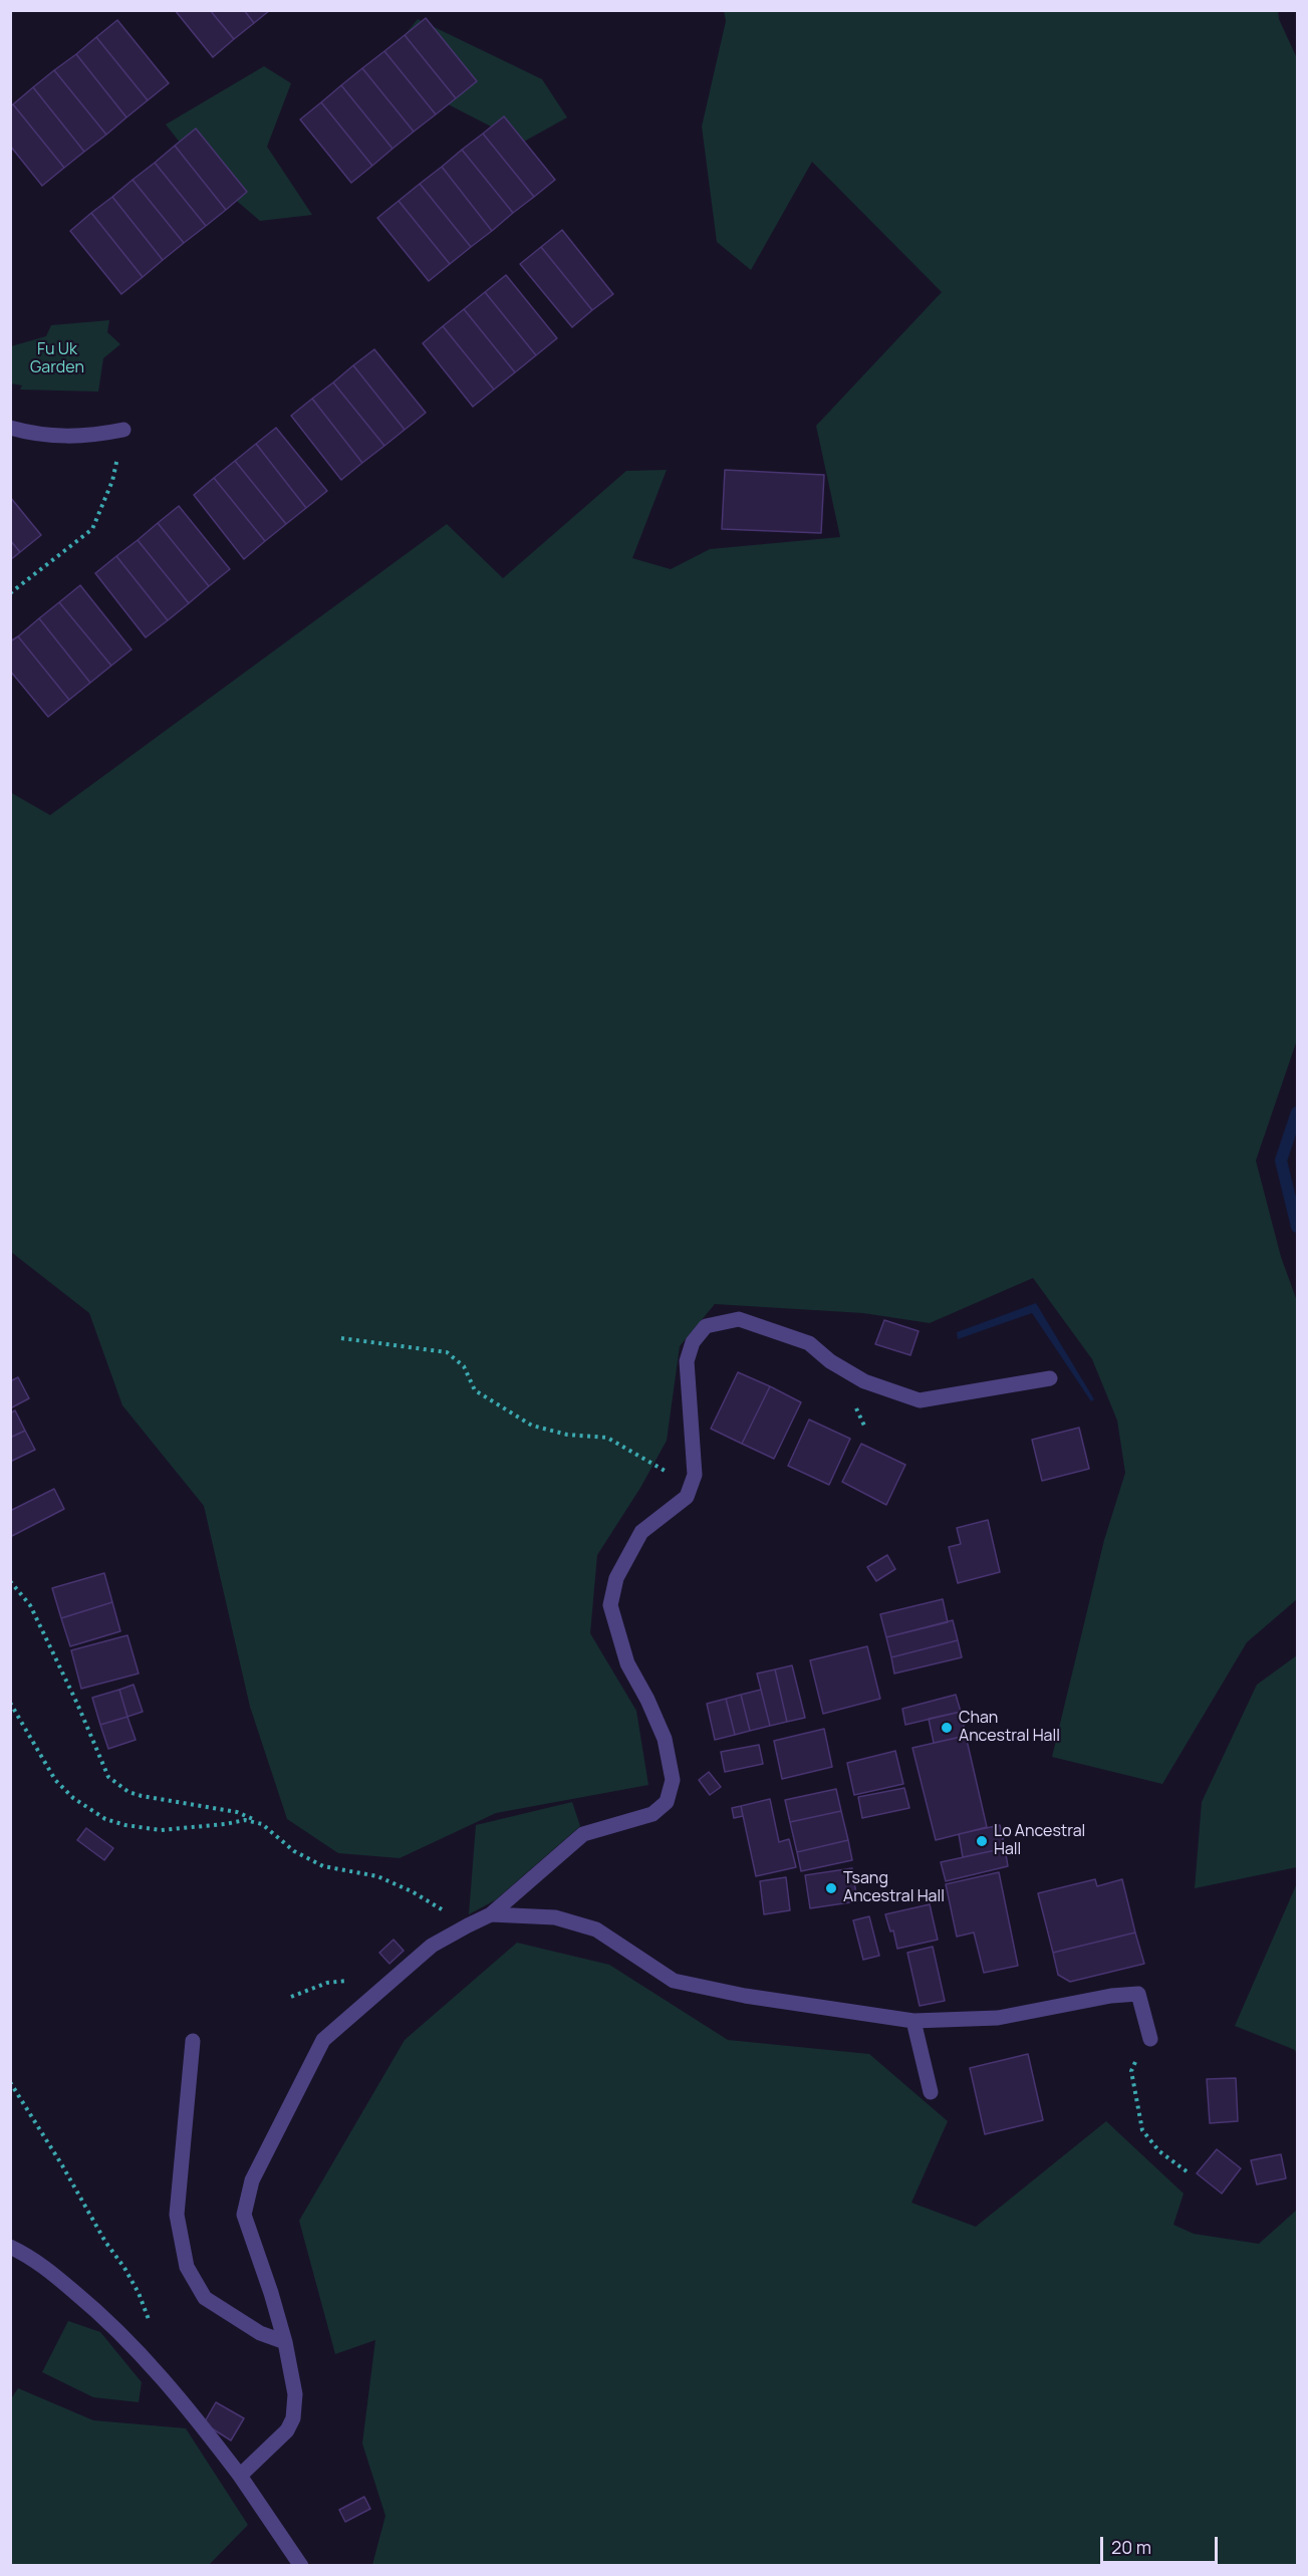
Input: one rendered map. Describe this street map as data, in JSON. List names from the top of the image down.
{
  "parks": ["Fu Uk Garden"],
  "places": ["Chan Ancestral Hall", "Lo Ancestral Hall", "Tsang Ancestral Hall"],
  "scale_bar": "20 m"
}
